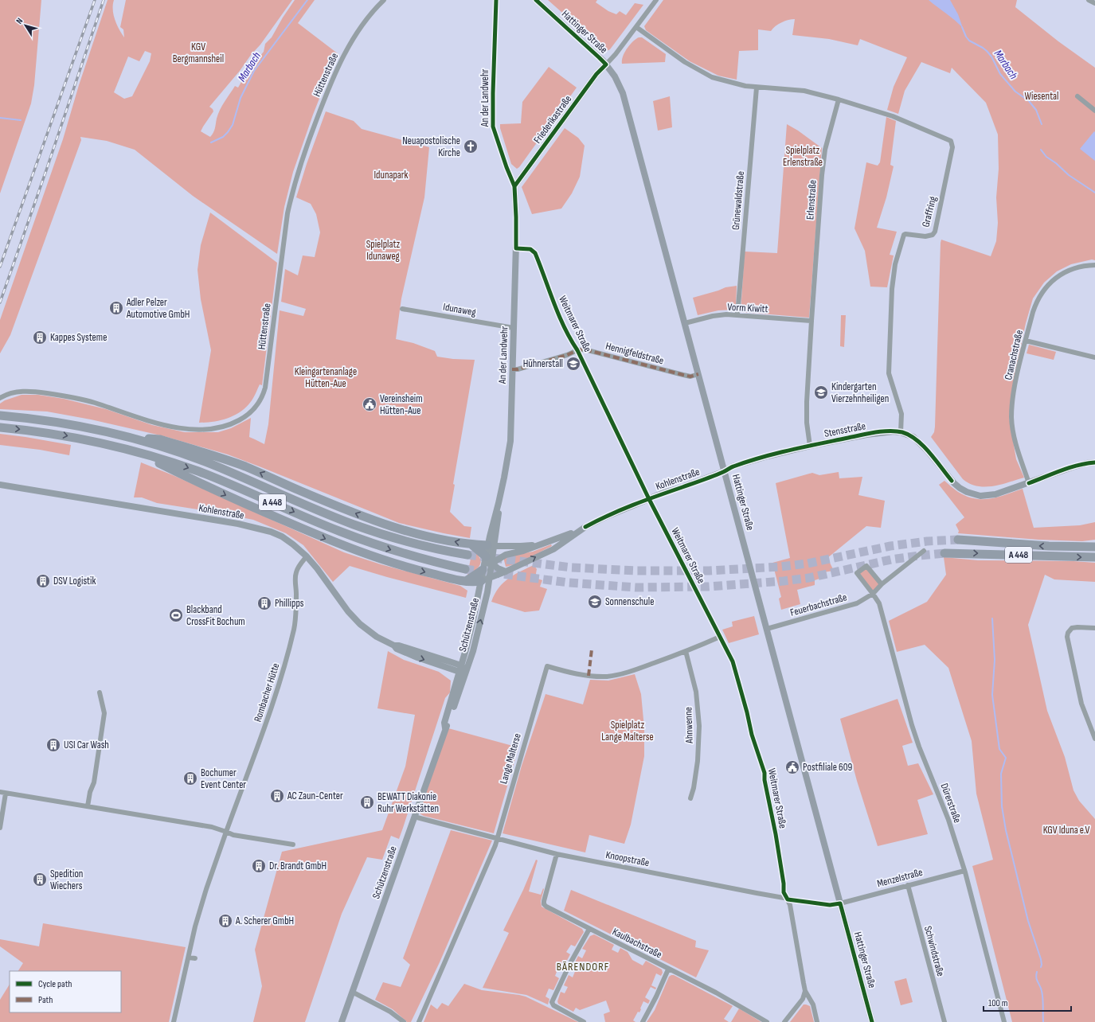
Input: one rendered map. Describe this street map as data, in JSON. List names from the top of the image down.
{
  "streets": {
    "highway": ["A 448"],
    "street": [
      "Hattinger Straße",
      "Hüttenstraße",
      "An der Landwehr",
      "Friederikastraße",
      "Erlenstraße",
      "Grünewaldstraße",
      "Graffring",
      "Vorm Kiwitt",
      "Idunaweg",
      "Weitmarer Straße",
      "Hennigfeldstraße",
      "Cranachstraße",
      "Stensstraße",
      "Kohlenstraße",
      "Feuerbachstraße",
      "Schützenstraße",
      "Rombacher Hütte",
      "Ahnwenne",
      "Lange Malterse",
      "Dürerstraße",
      "Knoopstraße",
      "Menzelstraße",
      "Kaulbachstraße",
      "Schwindstraße"
    ]
  },
  "crossings": [
    ["Hattinger Straße", "Friederikastraße"],
    ["Hattinger Straße", "Vorm Kiwitt"],
    ["Hattinger Straße", "Hennigfeldstraße"],
    ["Hattinger Straße", "Stensstraße"],
    ["Hattinger Straße", "Kohlenstraße"],
    ["Hattinger Straße", "Feuerbachstraße"],
    ["Hattinger Straße", "Knoopstraße"],
    ["Hattinger Straße", "Menzelstraße"],
    ["An der Landwehr", "Friederikastraße"],
    ["An der Landwehr", "Idunaweg"],
    ["An der Landwehr", "Weitmarer Straße"],
    ["An der Landwehr", "Hennigfeldstraße"],
    ["An der Landwehr", "Kohlenstraße"],
    ["An der Landwehr", "Schützenstraße"],
    ["Erlenstraße", "Graffring"],
    ["Erlenstraße", "Vorm Kiwitt"],
    ["Erlenstraße", "Stensstraße"],
    ["Grünewaldstraße", "Vorm Kiwitt"],
    ["Graffring", "Stensstraße"],
    ["Weitmarer Straße", "Hennigfeldstraße"],
    ["Weitmarer Straße", "Kohlenstraße"],
    ["Weitmarer Straße", "Lange Malterse"],
    ["Weitmarer Straße", "Knoopstraße"],
    ["Cranachstraße", "Stensstraße"],
    ["Stensstraße", "Kohlenstraße"],
    ["Kohlenstraße", "Schützenstraße"],
    ["Kohlenstraße", "Rombacher Hütte"],
    ["Feuerbachstraße", "Dürerstraße"],
    ["Schützenstraße", "Knoopstraße"],
    ["Ahnwenne", "Lange Malterse"],
    ["Lange Malterse", "Knoopstraße"],
    ["Dürerstraße", "Menzelstraße"],
    ["Knoopstraße", "Menzelstraße"],
    ["Knoopstraße", "Kaulbachstraße"],
    ["Menzelstraße", "Schwindstraße"]
  ],
  "districts": ["BÄRENDORF"],
  "water": ["Marbach"],
  "parks": [
    "KGV Bergmannsheil",
    "Wiesental",
    "Spielplatz Erlenstraße",
    "Idunapark",
    "Spielplatz Idunaweg",
    "Kleingartenanlage Hütten-Aue",
    "Spielplatz Lange Malterse",
    "KGV Iduna e.V"
  ],
  "places": {
    "church": ["Neuapostolische Kirche"],
    "building": [
      "Adler Pelzer Automotive GmbH",
      "Kappes Systeme",
      "DSV Logistik",
      "Phillipps",
      "USI Car Wash",
      "Bochumer Event Center",
      "AC Zaun-Center",
      "BEWATT Diakonie Ruhr Werkstätten",
      "Dr. Brandt GmbH",
      "Spedition Wiechers",
      "A. Scherer GmbH"
    ],
    "school or university": ["Hühnerstall", "Kindergarten Vierzehnheiligen", "Sonnenschule"],
    "public building": ["Vereinsheim Hütten-Aue", "Postfiliale 609"],
    "sports": ["Blackband CrossFit Bochum"]
  },
  "legend": ["Cycle path", "Path"],
  "scale_bar": "100 m",
  "north": "top left"
}
